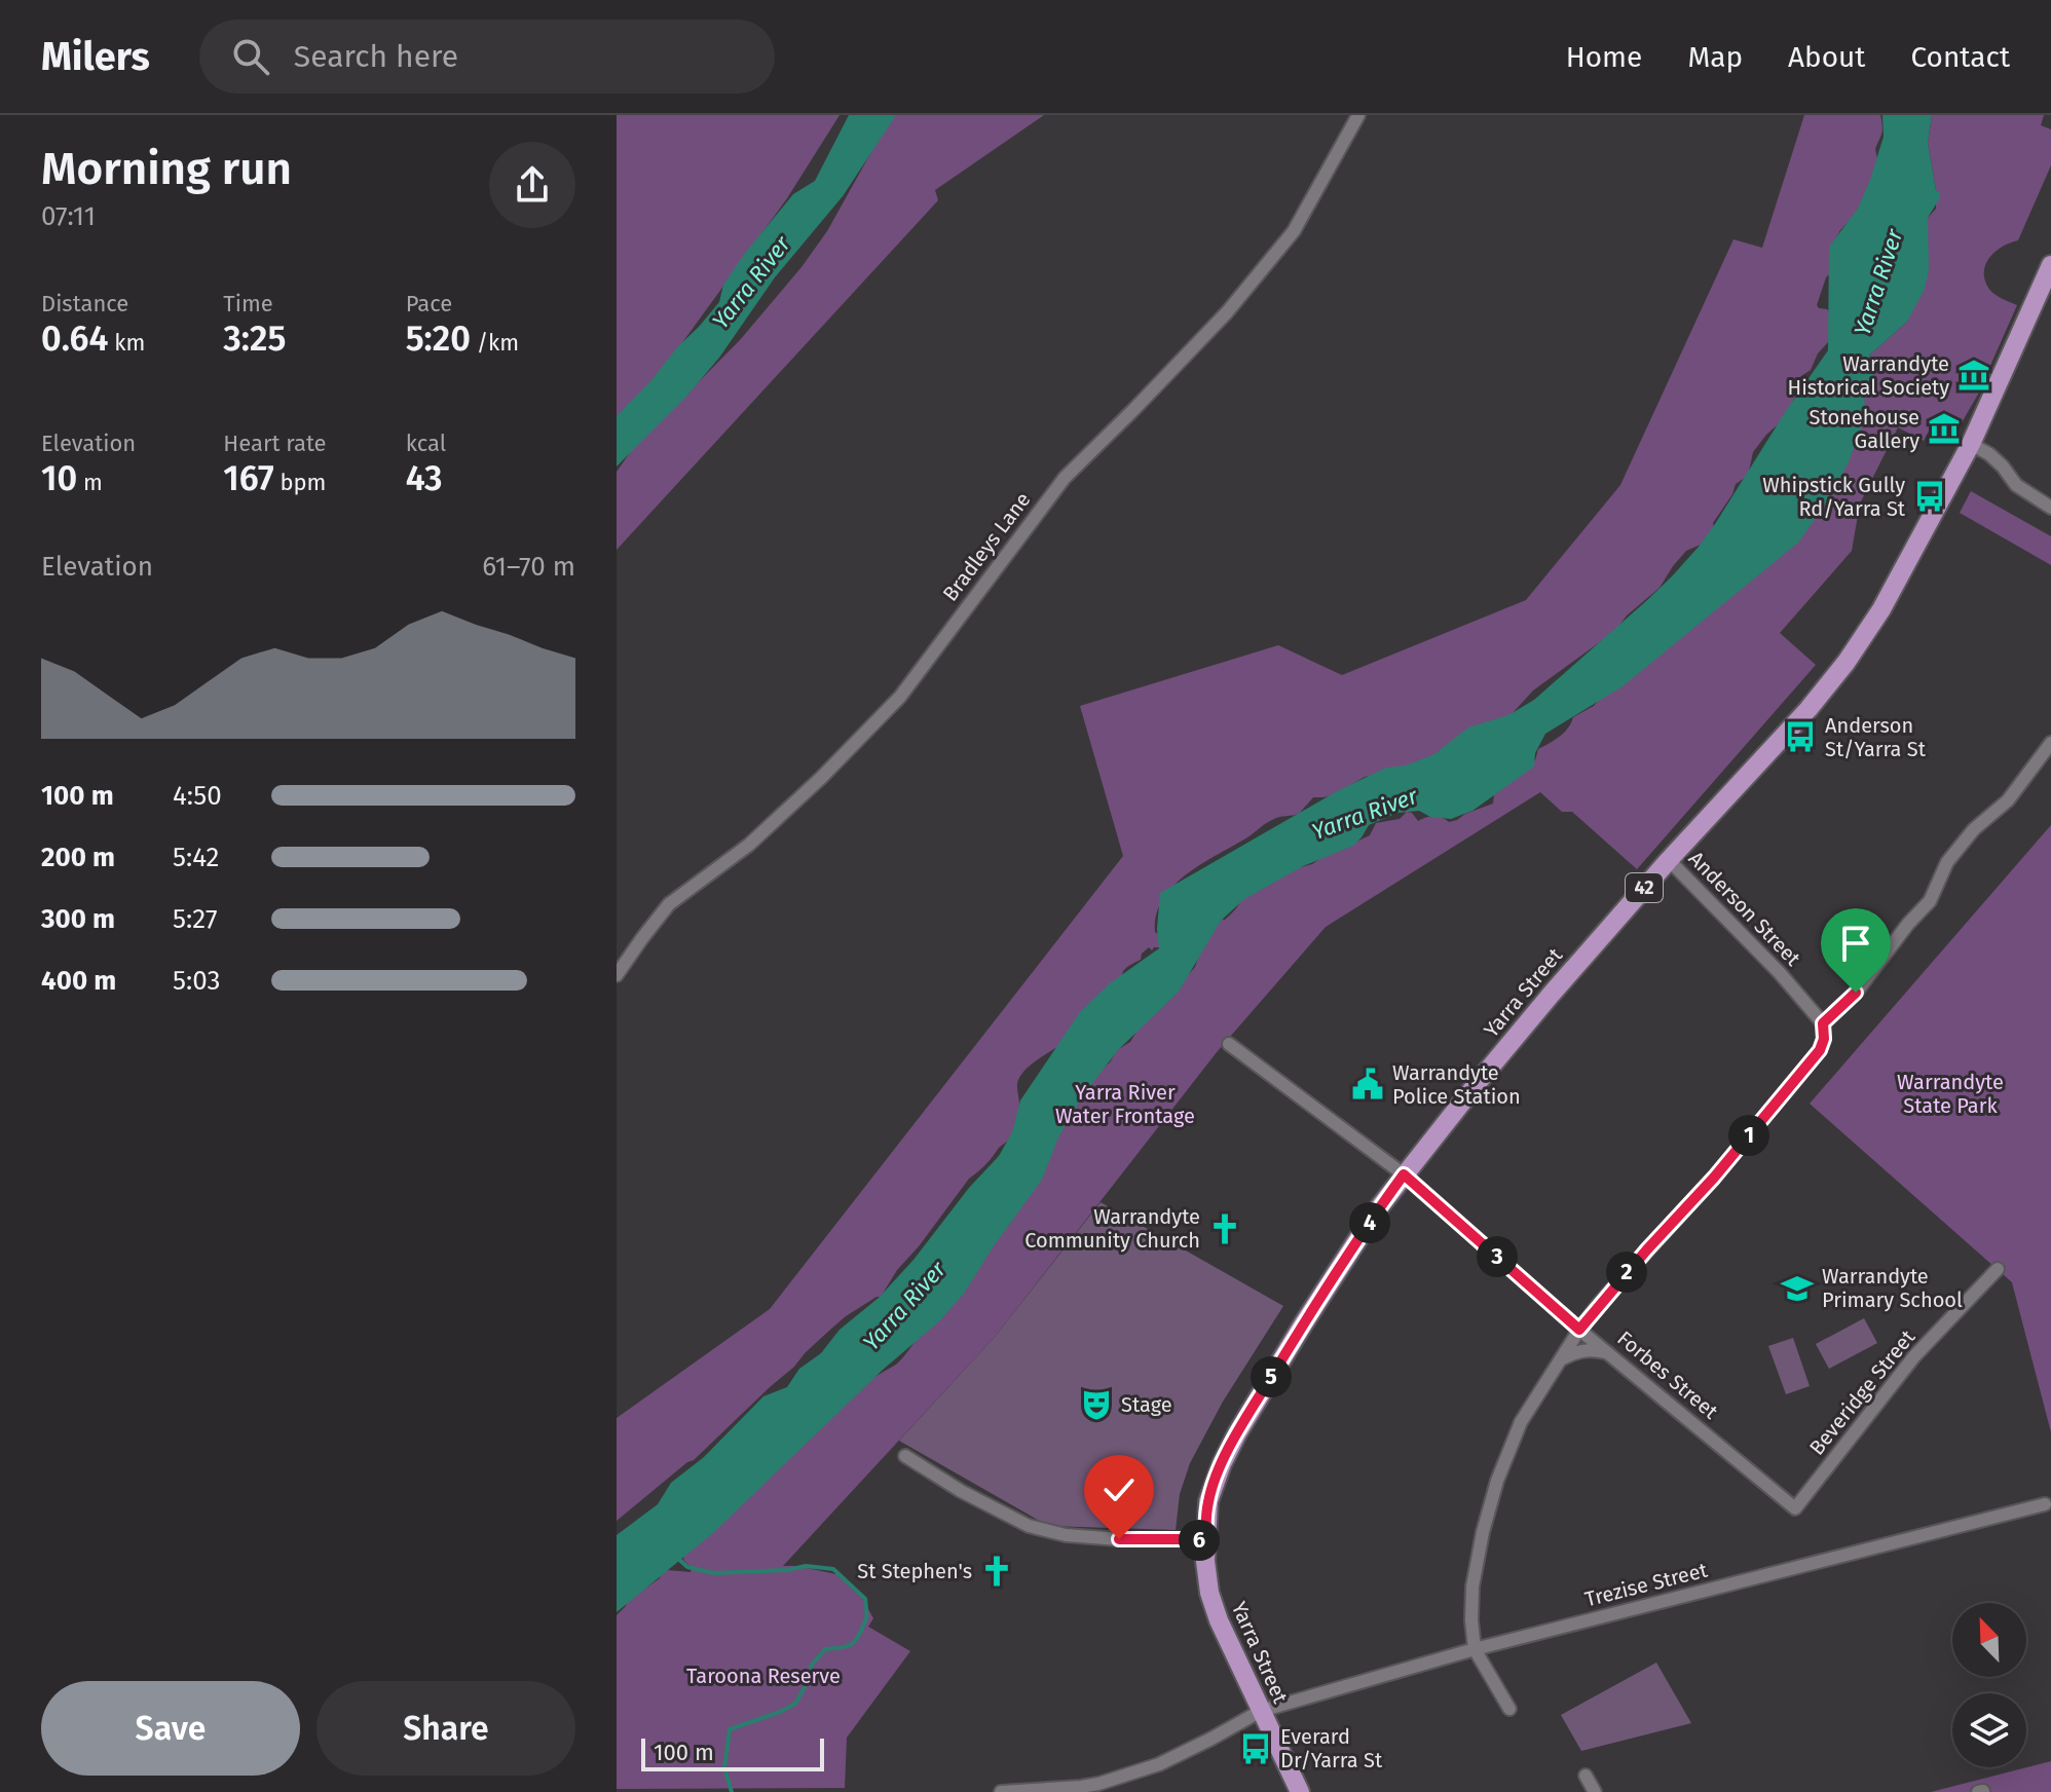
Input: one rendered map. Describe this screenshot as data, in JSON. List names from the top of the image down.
{
  "streets": {
    "main road": ["42", "Yarra Street"],
    "street": [
      "Bradleys Lane",
      "Anderson Street",
      "Forbes Street",
      "Beveridge Street",
      "Trezise Street"
    ]
  },
  "crossings": [
    ["Anderson Street", "Yarra Street"],
    ["Yarra Street", "Forbes Street"],
    ["Yarra Street", "Trezise Street"],
    ["Forbes Street", "Beveridge Street"]
  ],
  "water": ["Yarra River"],
  "parks": ["Warrandyte State Park", "Yarra River Water Frontage", "Taroona Reserve"],
  "places": {
    "museum": ["Warrandyte Historical Society", "Stonehouse Gallery"],
    "bus stop": ["Whipstick Gully Rd/Yarra St", "Anderson St/Yarra St", "Everard Dr/Yarra St"],
    "public building": ["Warrandyte Police Station"],
    "church": ["Warrandyte Community Church", "St Stephen's"],
    "school or university": ["Warrandyte Primary School"],
    "theatre": ["Stage"]
  },
  "scale_bar": "100 m",
  "north": "top left",
  "page": {
    "header": "Milers",
    "search": "Search here",
    "nav": [
      "Home",
      "Map",
      "About",
      "Contact"
    ],
    "heading": ["Morning run", "07:11"],
    "stats": [
      ["Distance", "0.64 km"],
      ["Time", "3:25"],
      ["Pace", "5:20 /km"],
      ["Elevation", "10 m"],
      ["Heart rate", "167 bpm"],
      ["kcal", "43"]
    ],
    "chart": ["Elevation", "61–70 m"],
    "list": [
      {
        "name": "100 m",
        "note": "4:50"
      },
      {
        "name": "200 m",
        "note": "5:42"
      },
      {
        "name": "300 m",
        "note": "5:27"
      },
      {
        "name": "400 m",
        "note": "5:03"
      }
    ],
    "pins": [
      "1",
      "4",
      "3",
      "2",
      "5",
      "6"
    ],
    "buttons": ["Save", "Share"],
    "scale": "100 m"
  }
}
